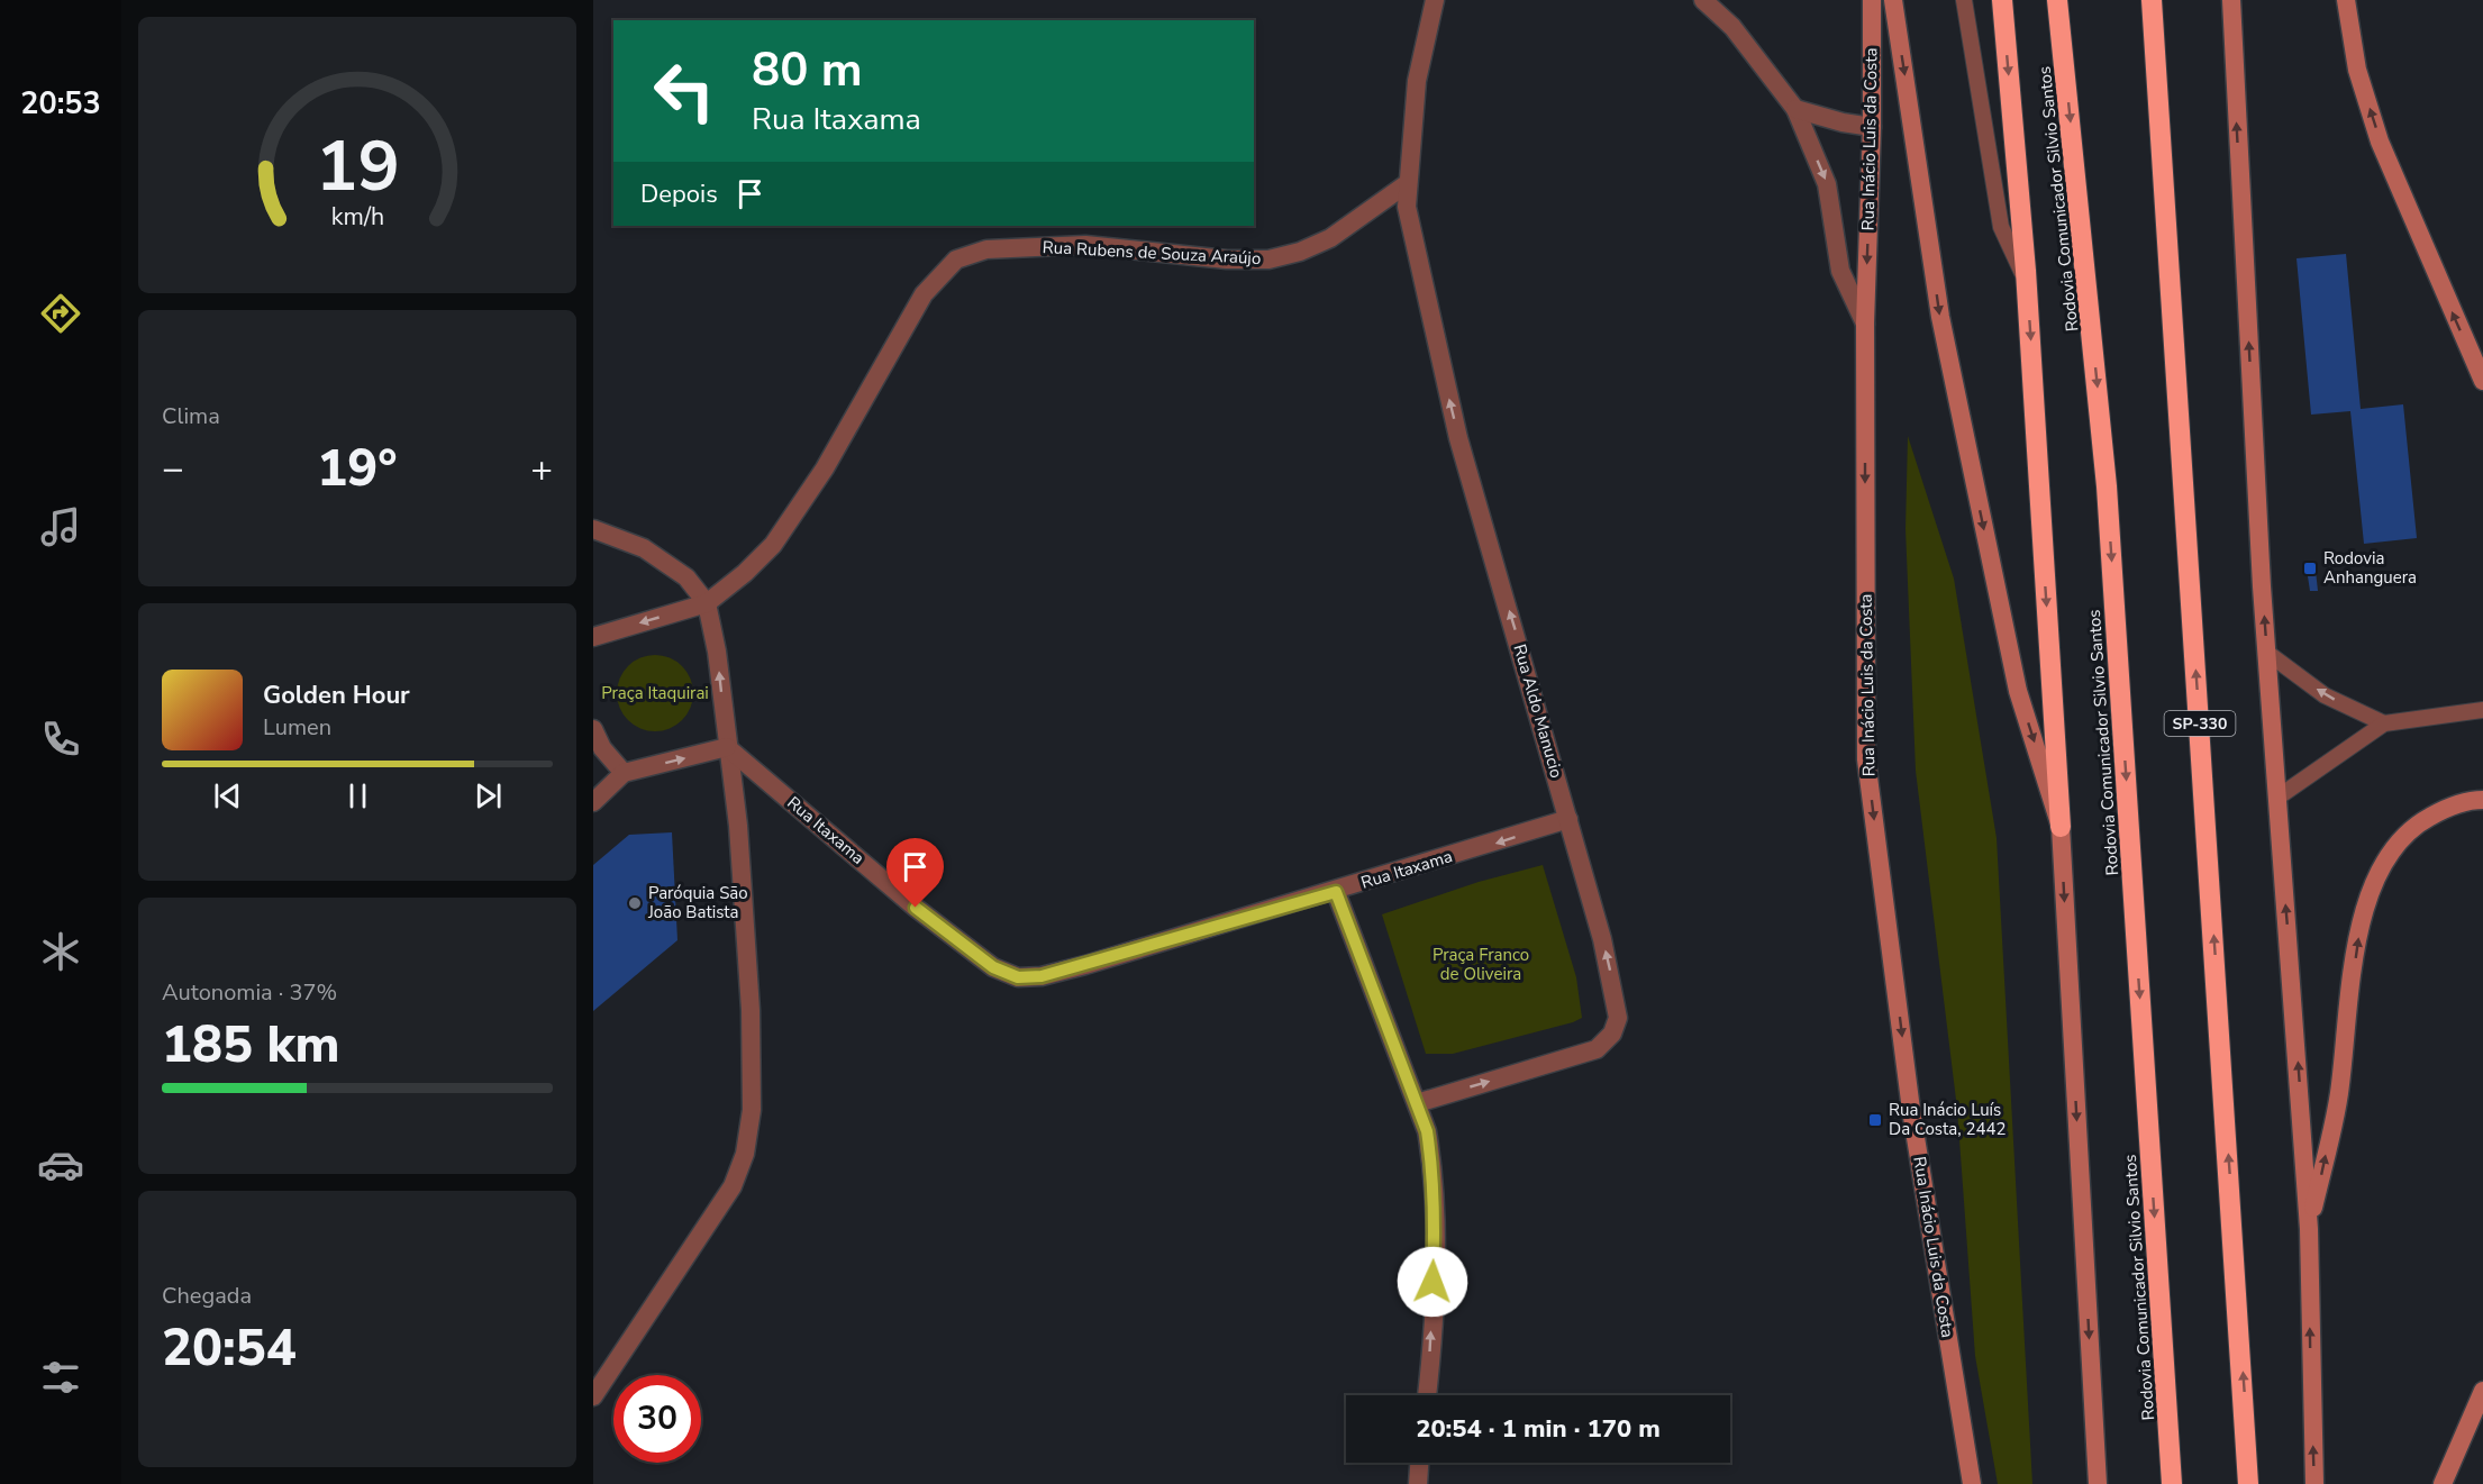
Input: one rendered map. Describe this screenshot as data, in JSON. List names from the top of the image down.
{
  "streets": {
    "highway": ["Rodovia Comunicador Silvio Santos", "SP-330"],
    "main road": ["Rua Inácio Luis da Costa"],
    "street": ["Rua Rubens de Souza Araújo", "Rua Aldo Manucio", "Rua Itaxama"]
  },
  "crossings": [
    ["Rua Rubens de Souza Araújo", "Rua Aldo Manucio"],
    ["Rua Aldo Manucio", "Rua Itaxama"]
  ],
  "one_way": ["Rua Aldo Manucio"],
  "parks": ["Praça Itaquirai", "Praça Franco de Oliveira"],
  "places": {
    "transit": ["Rodovia Anhanguera", "Rua Inácio Luís Da Costa, 2442"],
    "other": ["Paróquia São João Batista"]
  },
  "page": {
    "tabs": "20:53",
    "turn": ["80 m", "Rua Itaxama"],
    "then": "Depois",
    "tile": [
      "Clima",
      ["Autonomia · 37%", "185 km"],
      ["Chegada", "20:54"]
    ],
    "heat": ["−", "19°", "+"],
    "song": ["Golden Hour", "Lumen"],
    "limit": "30",
    "trip": "20:54 · 1 min · 170 m",
    "gauge": ["19", "km/h"]
  }
}
